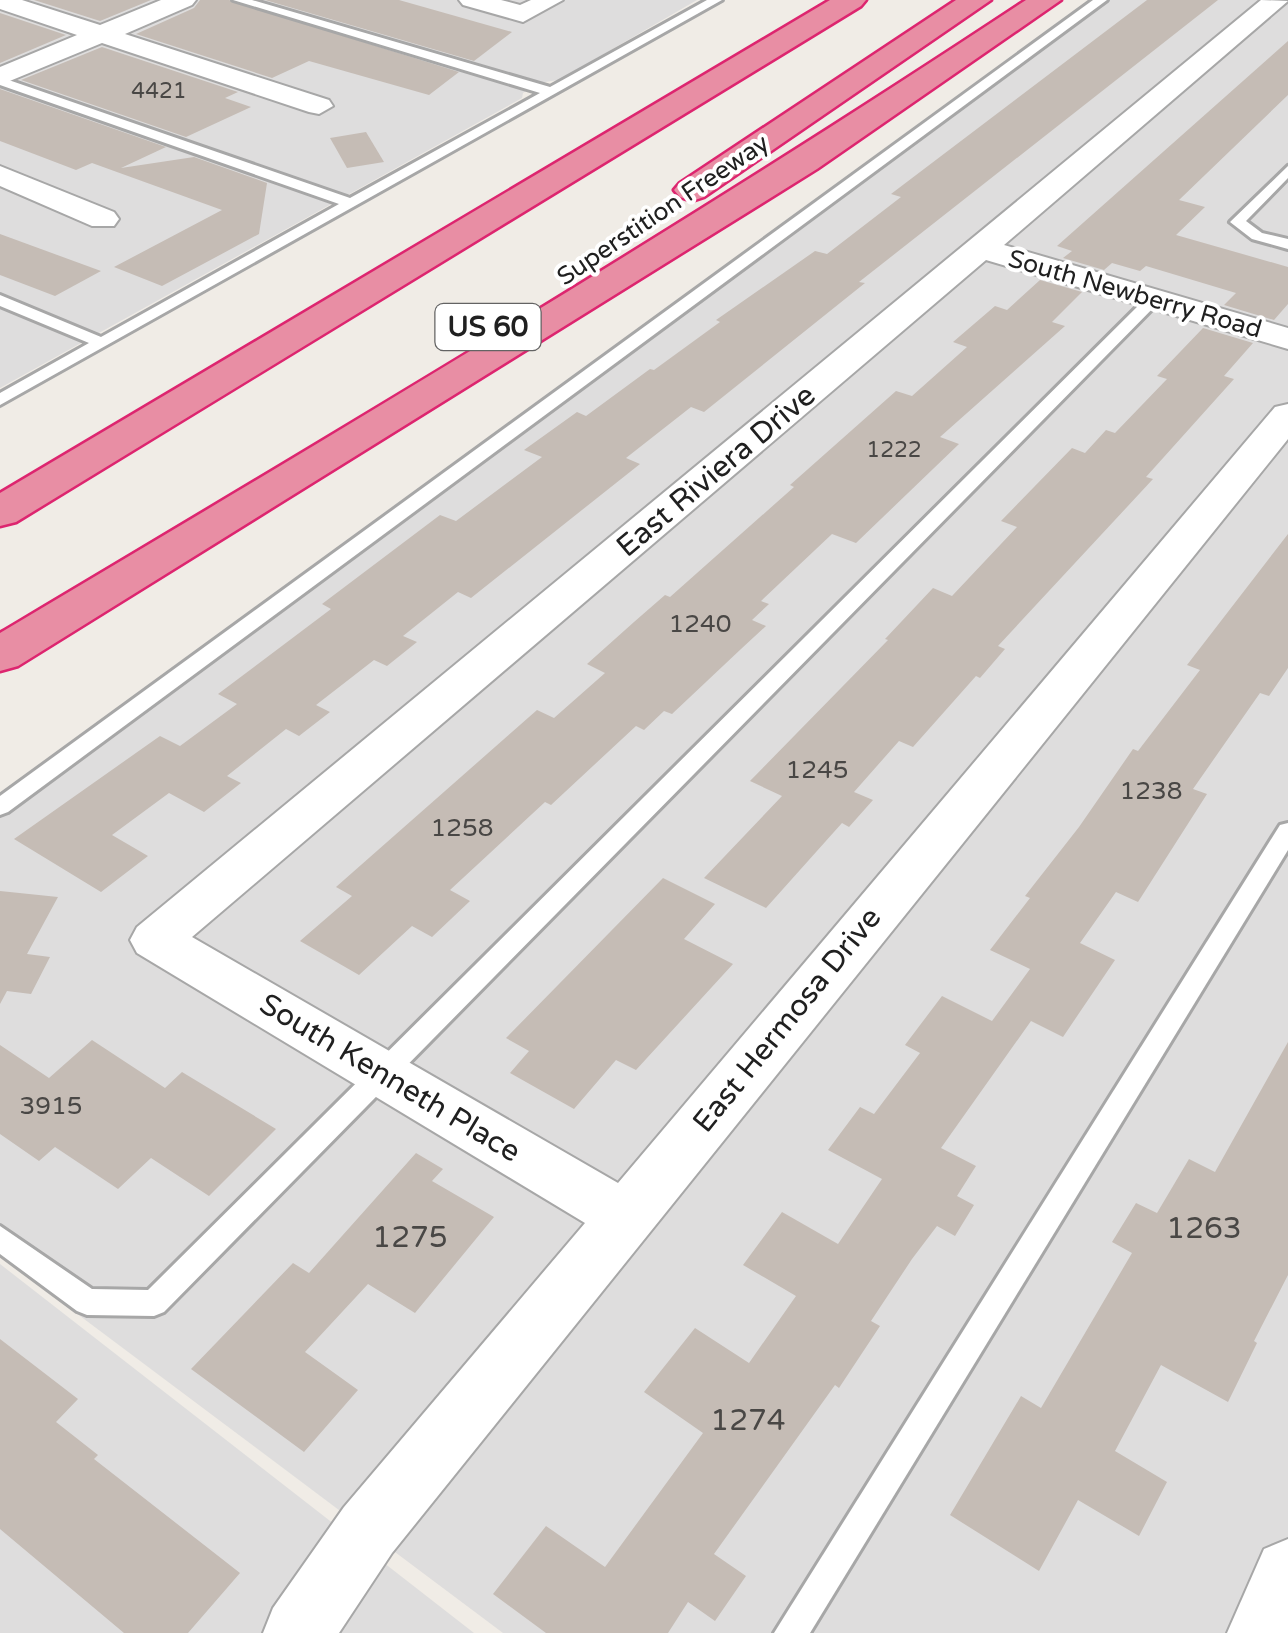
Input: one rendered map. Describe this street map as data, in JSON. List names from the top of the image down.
{
  "streets": {
    "highway": ["Superstition Freeway", "US 60"],
    "street": [
      "South Newberry Road",
      "East Riviera Drive",
      "East Hermosa Drive",
      "South Kenneth Place"
    ]
  },
  "crossings": [
    ["South Newberry Road", "East Riviera Drive"],
    ["East Riviera Drive", "South Kenneth Place"],
    ["East Hermosa Drive", "South Kenneth Place"]
  ],
  "house_numbers": [
    "4421",
    "1222",
    "1240",
    "1245",
    "1238",
    "1258",
    "3915",
    "1263",
    "1275",
    "1274"
  ]
}
